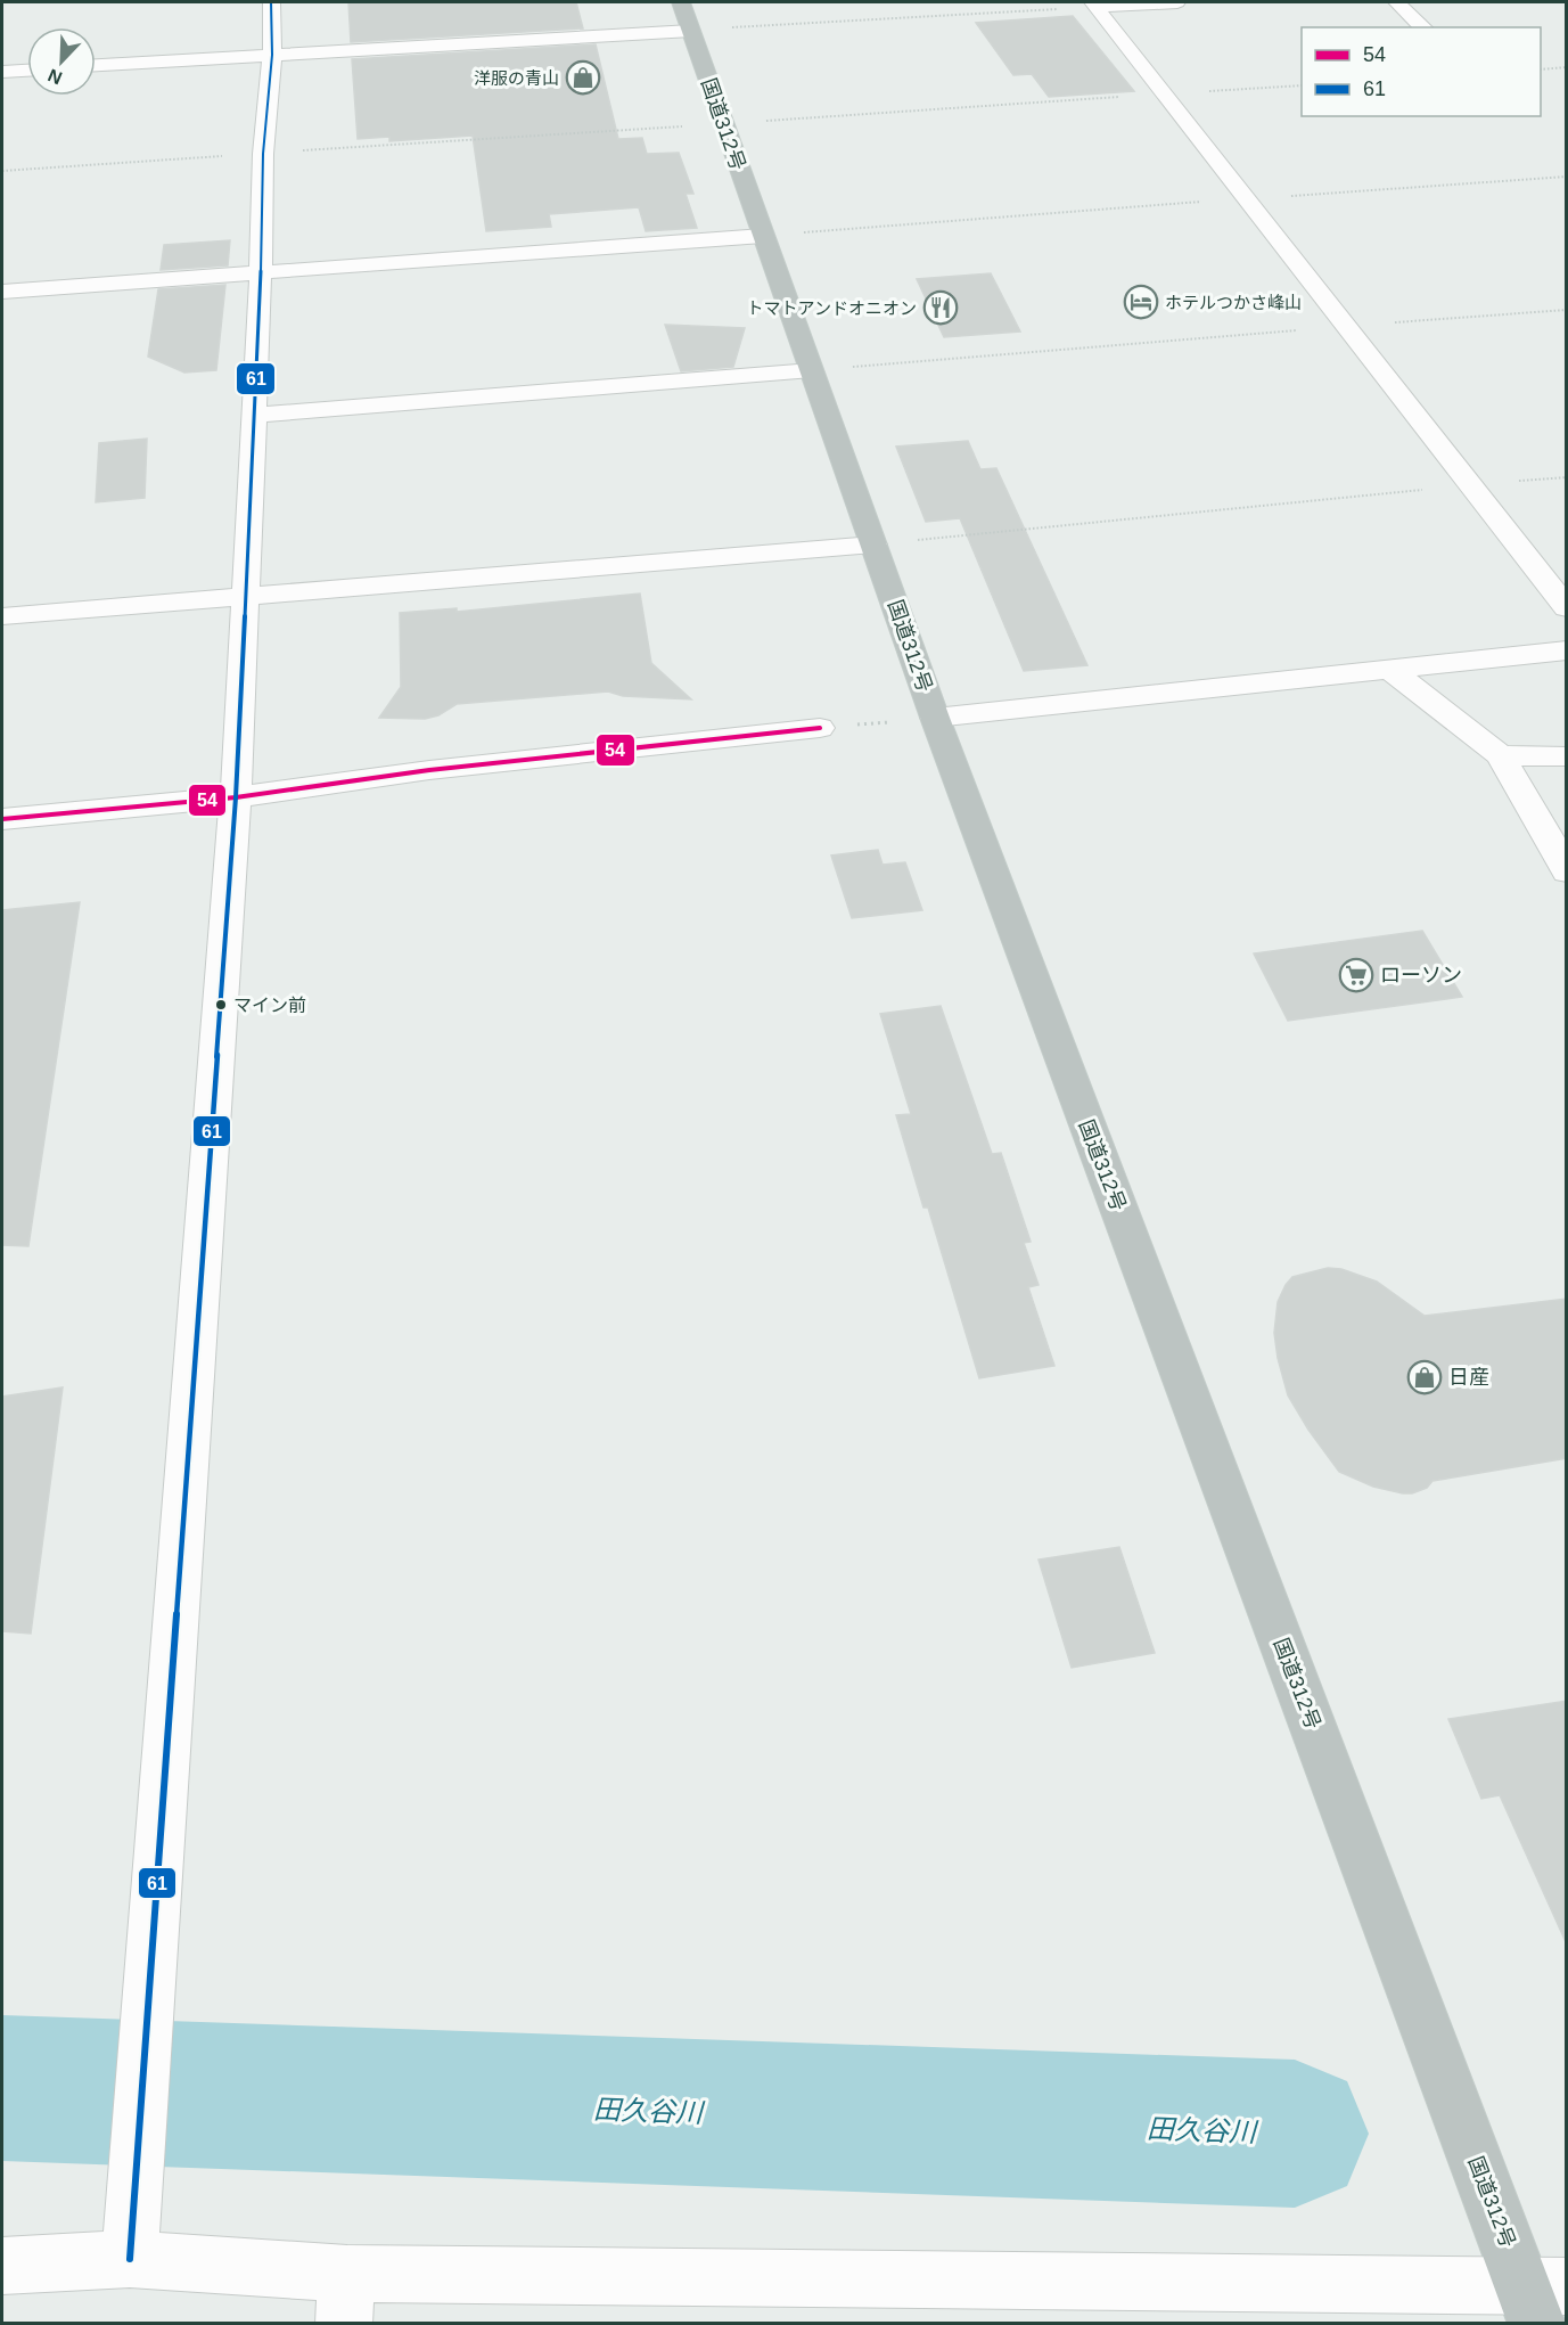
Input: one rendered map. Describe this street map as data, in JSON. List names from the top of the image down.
{
  "streets": {
    "highway": ["国道312号"]
  },
  "water": ["田久谷川"],
  "places": {
    "shop": ["洋服の青山", "日産"],
    "hotel": ["ホテルつかさ峰山"],
    "restaurant": ["トマトアンドオニオン"],
    "supermarket": ["ローソン"],
    "other": ["マイン前"]
  },
  "lines": ["transit line 61", "transit line 54"],
  "legend": ["54", "61"],
  "north": "bottom left"
}
